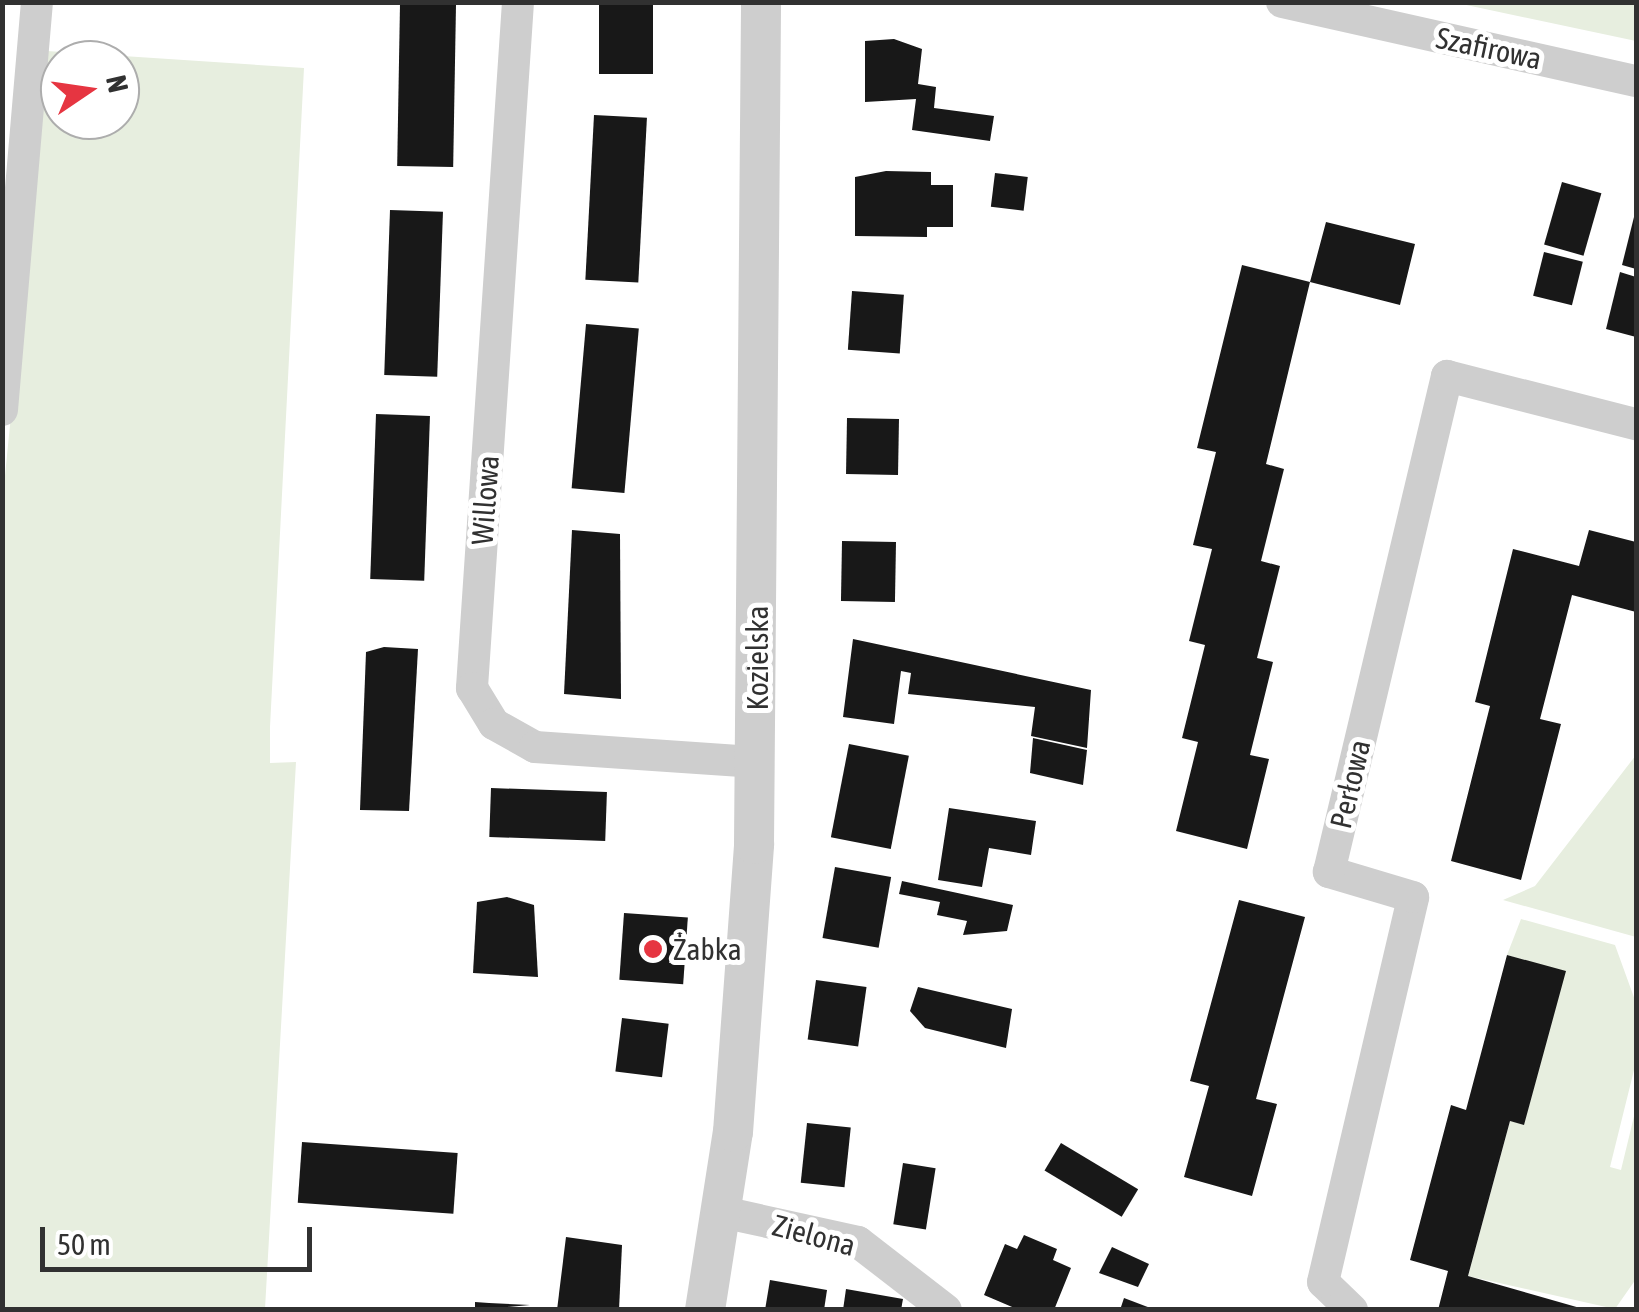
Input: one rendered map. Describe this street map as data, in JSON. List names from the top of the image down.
{
  "streets": {
    "street": [
      "Szafirowa",
      "Willowa",
      "Kozielska",
      "Perłowa",
      "Zielona"
    ]
  },
  "crossings": [
    ["Willowa", "Kozielska"],
    ["Kozielska", "Zielona"]
  ],
  "places": ["Żabka"],
  "scale_bar": "50 m",
  "north": "right"
}
